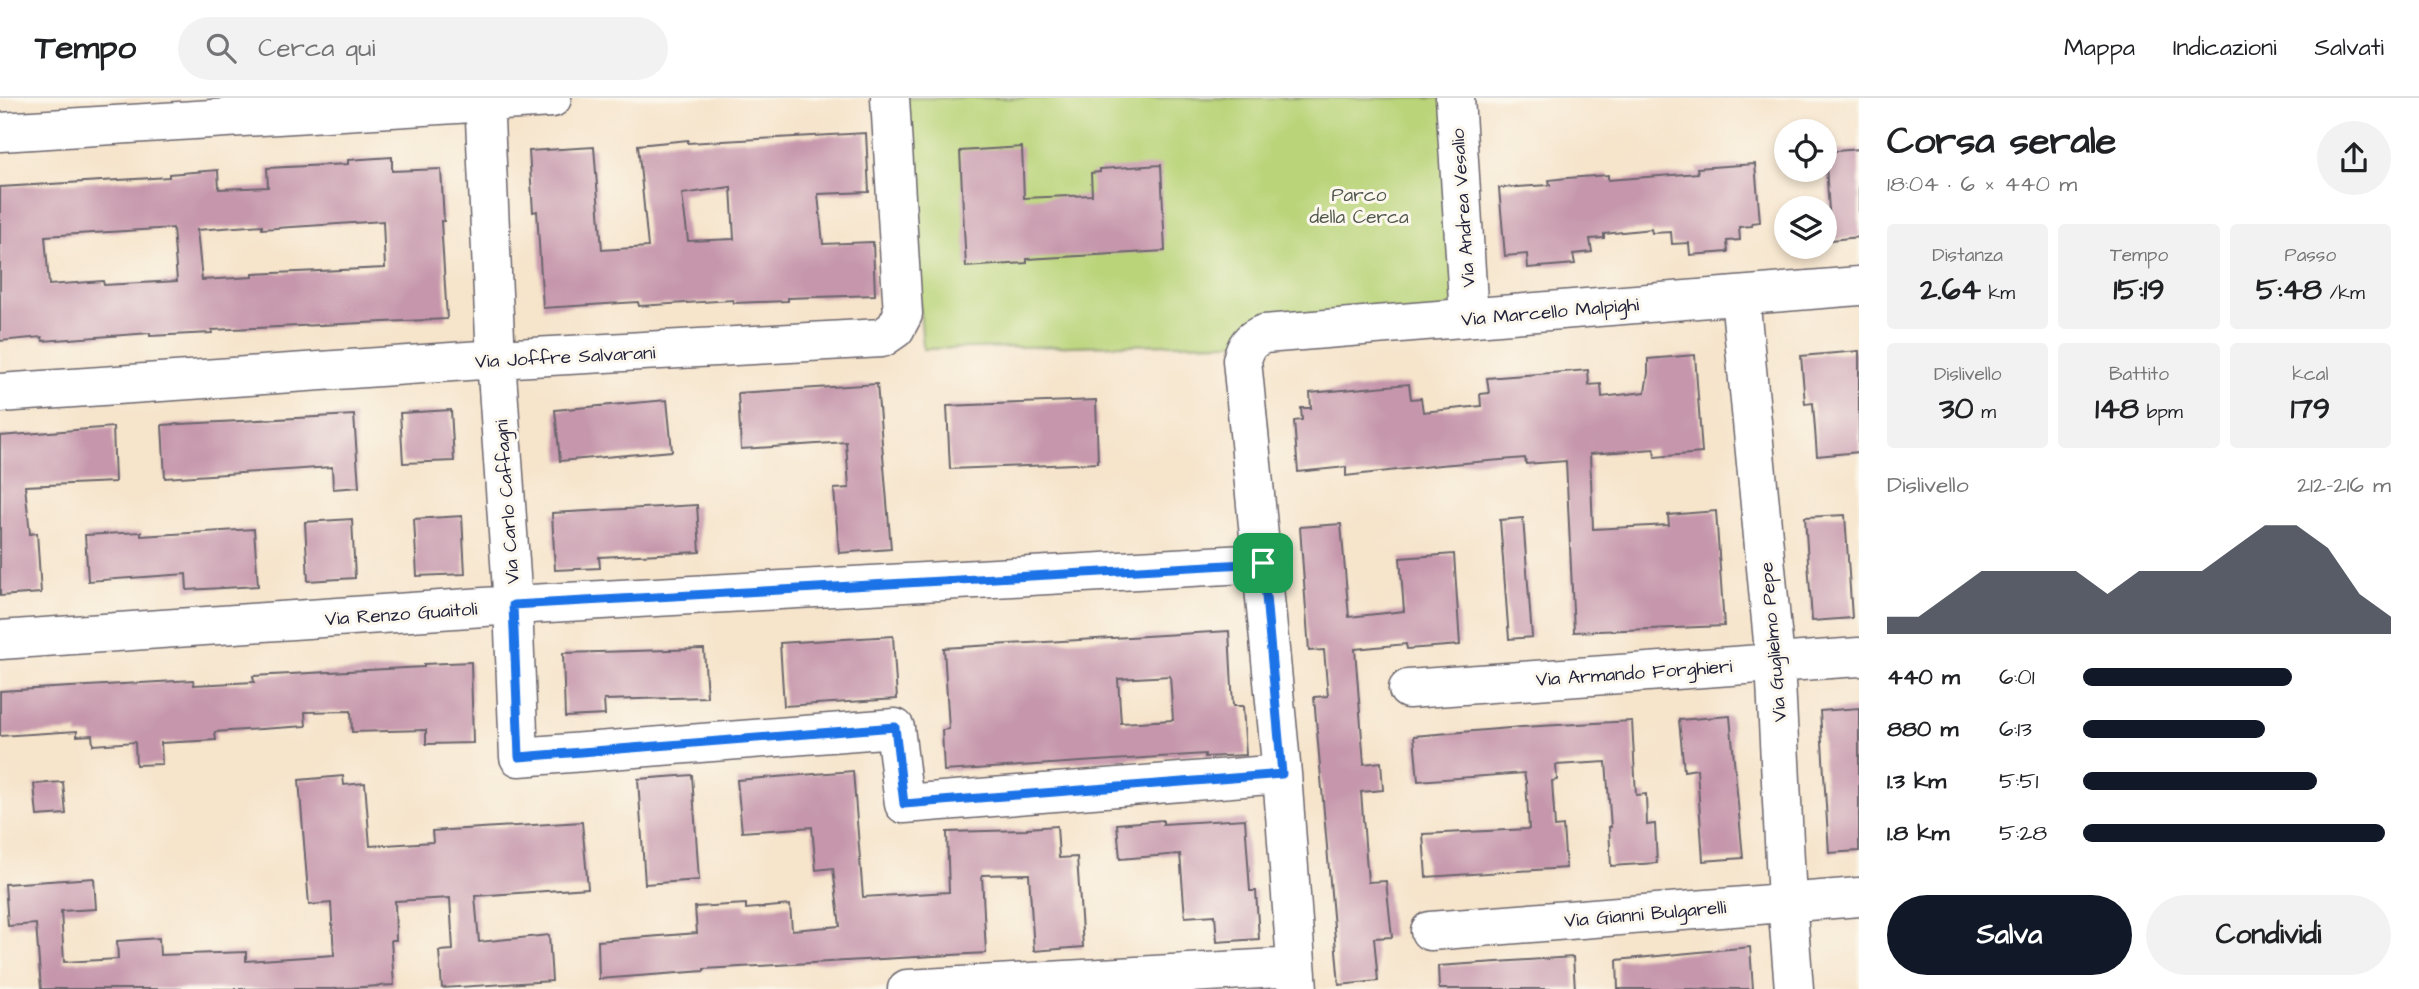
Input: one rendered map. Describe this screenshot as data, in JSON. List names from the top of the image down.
{
  "streets": {
    "street": [
      "Via Andrea Vesalio",
      "Via Marcello Malpighi",
      "Via Joffre Salvarani",
      "Via Carlo Caffagni",
      "Via Renzo Guaitoli",
      "Via Guglielmo Pepe",
      "Via Armando Forghieri",
      "Via Gianni Bulgarelli"
    ]
  },
  "crossings": [
    ["Via Andrea Vesalio", "Via Marcello Malpighi"],
    ["Via Marcello Malpighi", "Via Renzo Guaitoli"],
    ["Via Marcello Malpighi", "Via Guglielmo Pepe"],
    ["Via Joffre Salvarani", "Via Carlo Caffagni"],
    ["Via Carlo Caffagni", "Via Renzo Guaitoli"],
    ["Via Guglielmo Pepe", "Via Armando Forghieri"],
    ["Via Guglielmo Pepe", "Via Gianni Bulgarelli"]
  ],
  "parks": ["Parco della Cerca"],
  "page": {
    "header": "Tempo",
    "search": "Cerca qui",
    "nav": ["Mappa", "Indicazioni", "Salvati"],
    "heading": ["Corsa serale", "18:04 · 6 × 440 m"],
    "stats": [
      ["Distanza", "2.64 km"],
      ["Tempo", "15:19"],
      ["Passo", "5:48 /km"],
      ["Dislivello", "30 m"],
      ["Battito", "148 bpm"],
      ["kcal", "179"]
    ],
    "chart": ["Dislivello", "212–216 m"],
    "list": [
      {
        "name": "440 m",
        "note": "6:01"
      },
      {
        "name": "880 m",
        "note": "6:13"
      },
      {
        "name": "1.3 km",
        "note": "5:51"
      },
      {
        "name": "1.8 km",
        "note": "5:28"
      }
    ],
    "buttons": ["Salva", "Condividi"]
  }
}
